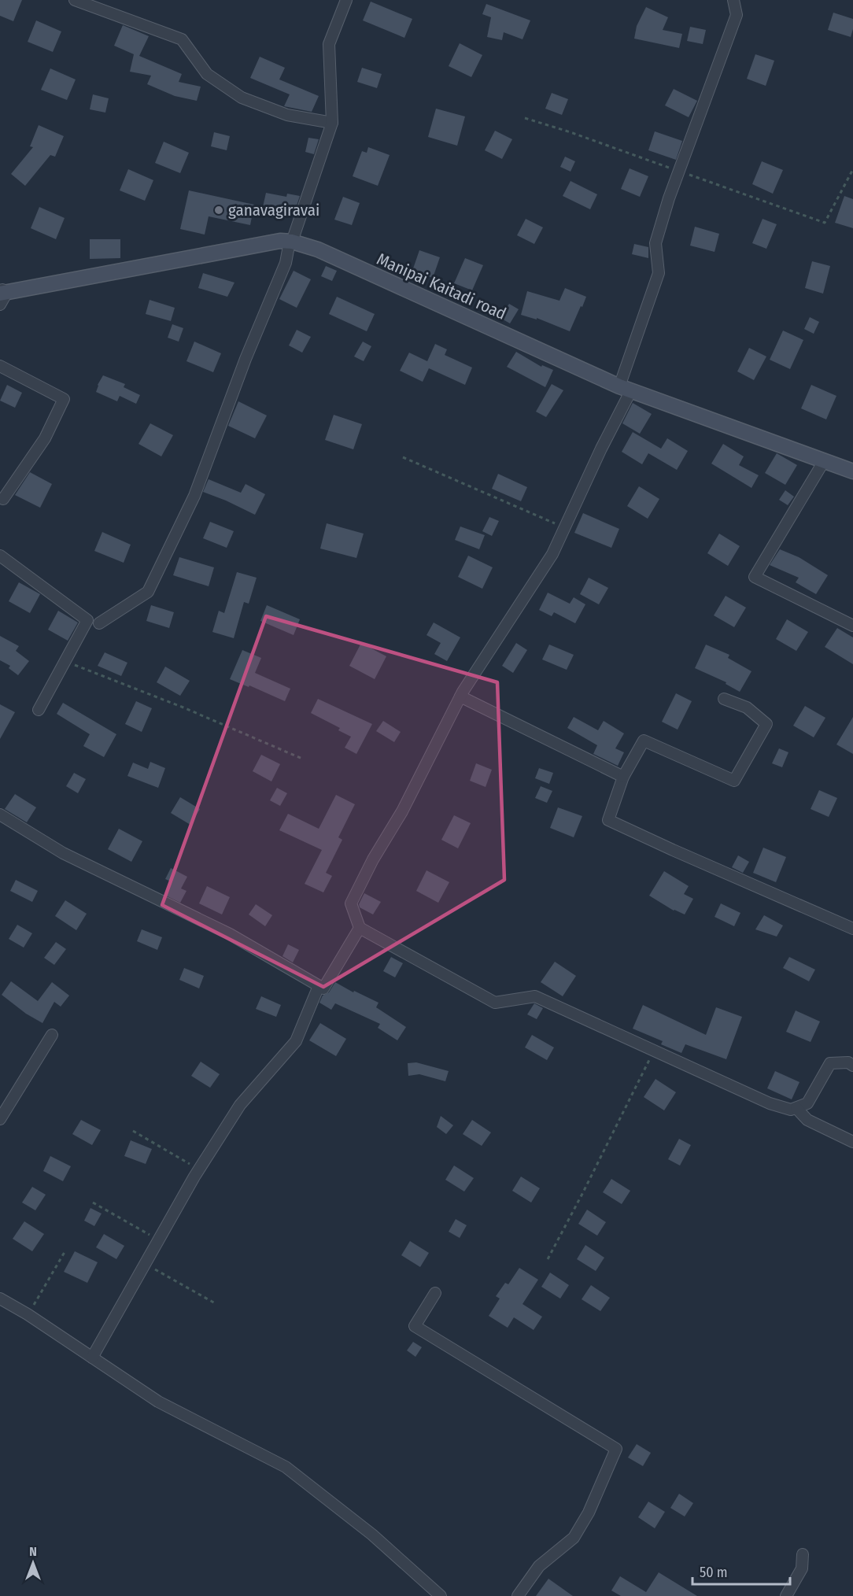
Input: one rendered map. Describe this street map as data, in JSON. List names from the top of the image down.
{
  "streets": {
    "main road": ["Manipai Kaitadi road"]
  },
  "places": ["ganavagiravai"],
  "scale_bar": "50 m",
  "north": "top"
}
